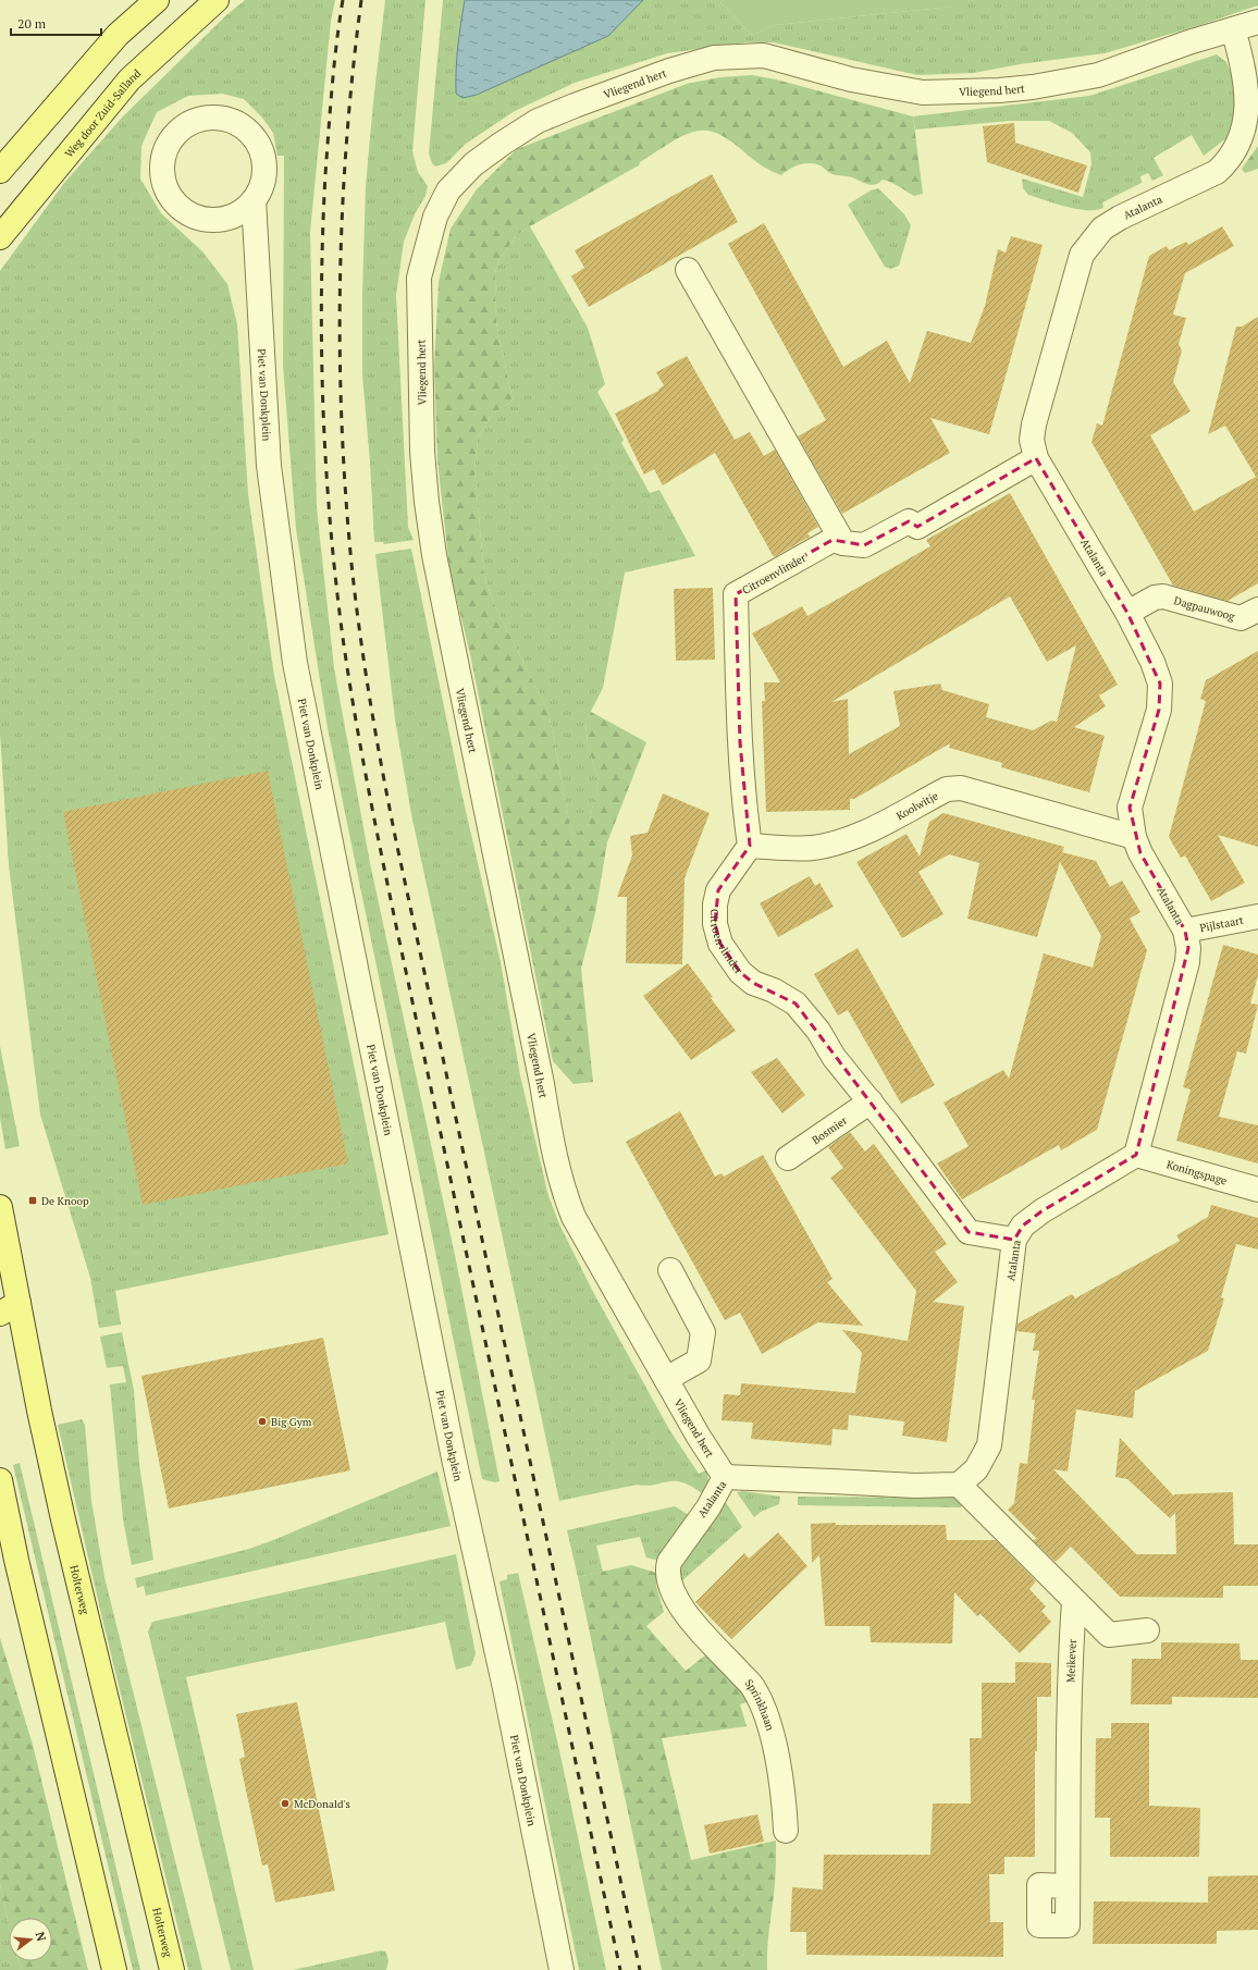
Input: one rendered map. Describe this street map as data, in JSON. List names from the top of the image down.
{
  "streets": {
    "main road": ["Weg door Zuid-Salland", "Holterweg"],
    "street": [
      "Vliegend hert",
      "Atalanta",
      "Piet van Donkplein",
      "Citroenvlinder",
      "Dagpauwoog",
      "Koolwitje",
      "Pijlstaart",
      "Bosmier",
      "Koningspage",
      "Meikever",
      "Sprinkhaan"
    ]
  },
  "crossings": [
    ["Vliegend hert", "Atalanta"],
    ["Atalanta", "Citroenvlinder"],
    ["Atalanta", "Dagpauwoog"],
    ["Atalanta", "Koolwitje"],
    ["Atalanta", "Pijlstaart"],
    ["Atalanta", "Koningspage"],
    ["Atalanta", "Sprinkhaan"],
    ["Citroenvlinder", "Koolwitje"],
    ["Citroenvlinder", "Bosmier"]
  ],
  "places": {
    "transit": ["De Knoop"],
    "other": ["Big Gym", "McDonald's"]
  },
  "scale_bar": "20 m",
  "north": "right"
}
